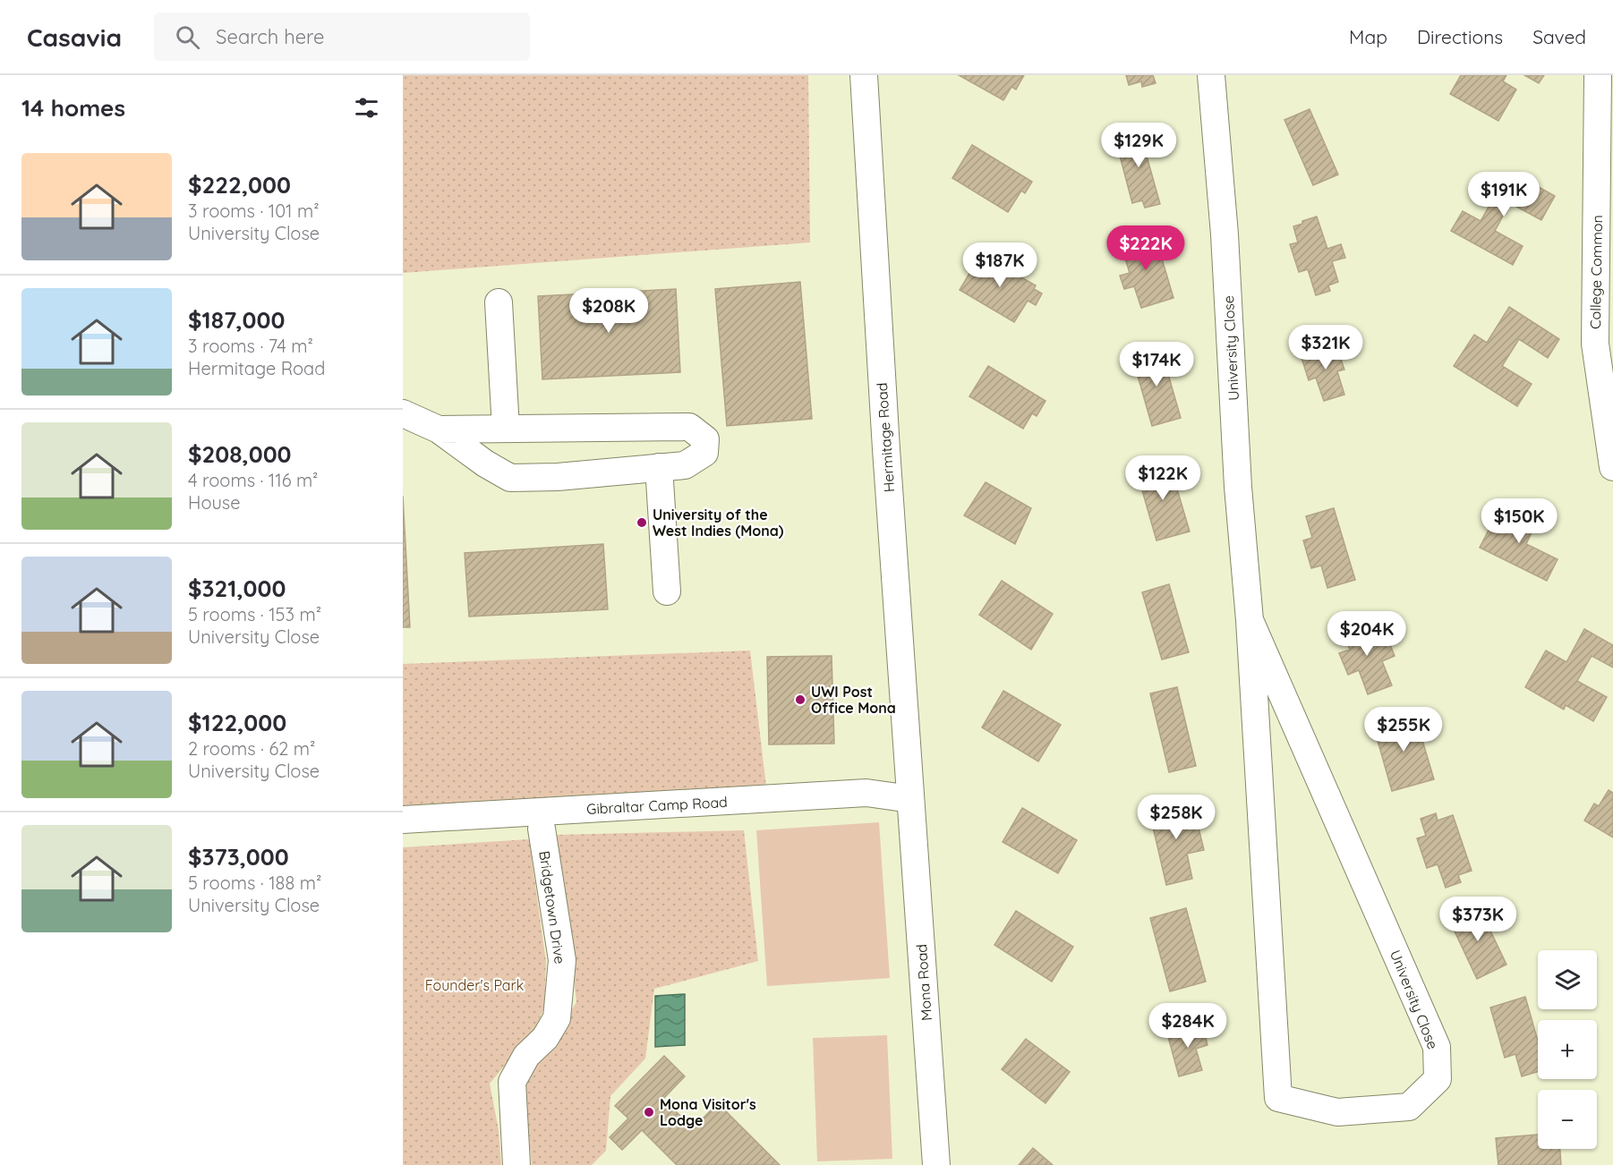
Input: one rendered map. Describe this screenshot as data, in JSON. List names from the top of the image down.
{
  "streets": {
    "street": [
      "College Common",
      "University Close",
      "Hermitage Road",
      "Gibraltar Camp Road",
      "Bridgetown Drive",
      "Mona Road"
    ]
  },
  "crossings": [
    ["Hermitage Road", "Gibraltar Camp Road"],
    ["Hermitage Road", "Mona Road"],
    ["Gibraltar Camp Road", "Mona Road"]
  ],
  "parks": ["Founder's Park"],
  "places": ["University of the West Indies (Mona)", "UWI Post Office Mona", "Mona Visitor's Lodge"],
  "page": {
    "header": "Casavia",
    "search": "Search here",
    "nav": ["Map", "Directions", "Saved"],
    "heading": "14 homes",
    "price": [
      "$129K",
      "$191K",
      "$222K",
      "$187K",
      "$208K",
      "$321K",
      "$174K",
      "$122K",
      "$150K",
      "$204K",
      "$255K",
      "$258K",
      "$373K",
      "$284K"
    ],
    "list": [
      {
        "name": "$222,000",
        "note": "3 rooms · 101 m² · University Close"
      },
      {
        "name": "$187,000",
        "note": "3 rooms · 74 m² · Hermitage Road"
      },
      {
        "name": "$208,000",
        "note": "4 rooms · 116 m² · House"
      },
      {
        "name": "$321,000",
        "note": "5 rooms · 153 m² · University Close"
      },
      {
        "name": "$122,000",
        "note": "2 rooms · 62 m² · University Close"
      },
      {
        "name": "$373,000",
        "note": "5 rooms · 188 m² · University Close"
      }
    ],
    "map_buttons": ["+", "−"]
  }
}
